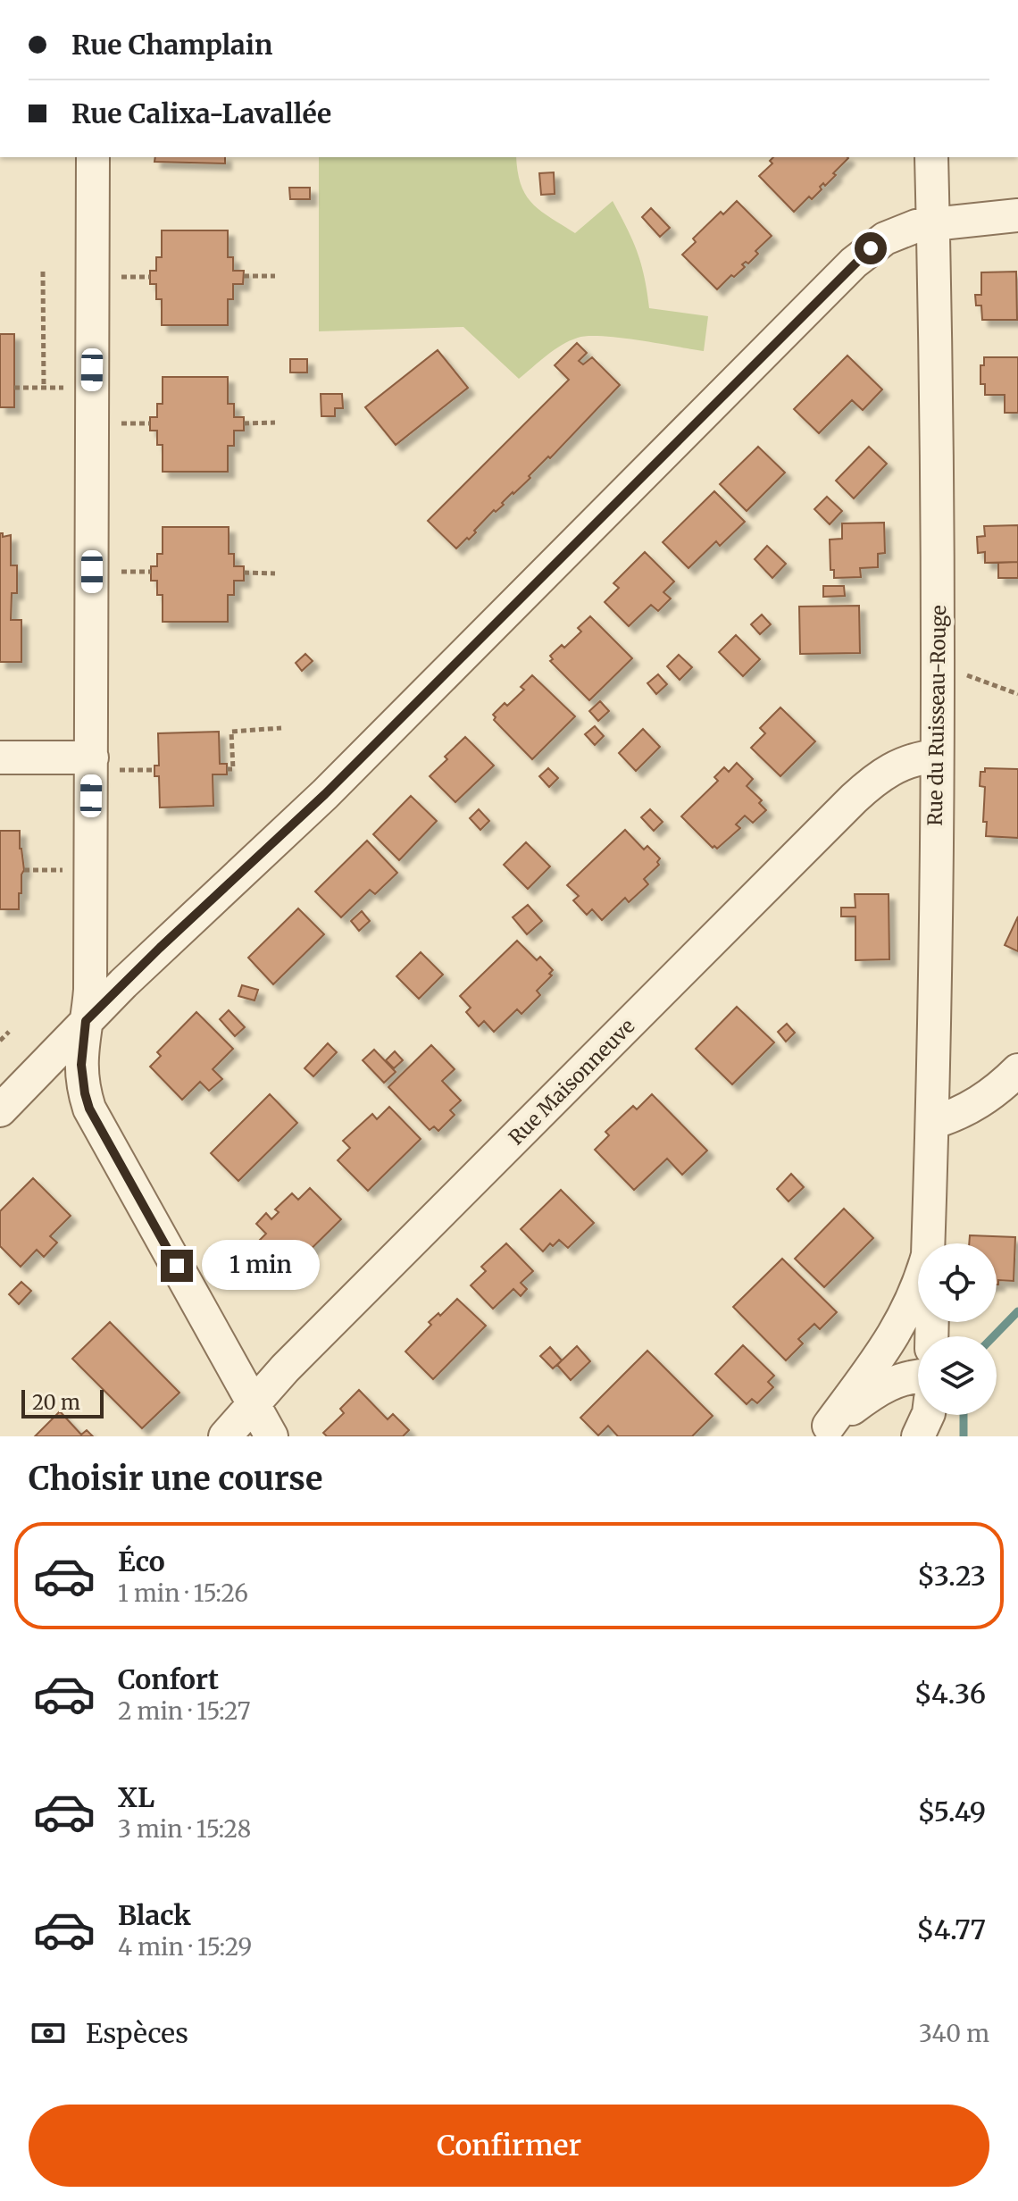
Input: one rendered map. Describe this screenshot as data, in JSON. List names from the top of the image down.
{
  "streets": {
    "street": ["Rue du Ruisseau-Rouge", "Rue Maisonneuve"]
  },
  "crossings": [
    ["Rue du Ruisseau-Rouge", "Rue Maisonneuve"]
  ],
  "scale_bar": "20 m",
  "page": {
    "banner": ["Rue Champlain", "Rue Calixa-Lavallée"],
    "bubble": "1 min",
    "scale": "20 m",
    "heading": "Choisir une course",
    "list": [
      {
        "name": "Éco",
        "note": "1 min · 15:26",
        "value": "$3.23"
      },
      {
        "name": "Confort",
        "note": "2 min · 15:27",
        "value": "$4.36"
      },
      {
        "name": "XL",
        "note": "3 min · 15:28",
        "value": "$5.49"
      },
      {
        "name": "Black",
        "note": "4 min · 15:29",
        "value": "$4.77"
      }
    ],
    "pay": ["Espèces", "340 m"],
    "buttons": "Confirmer"
  }
}
